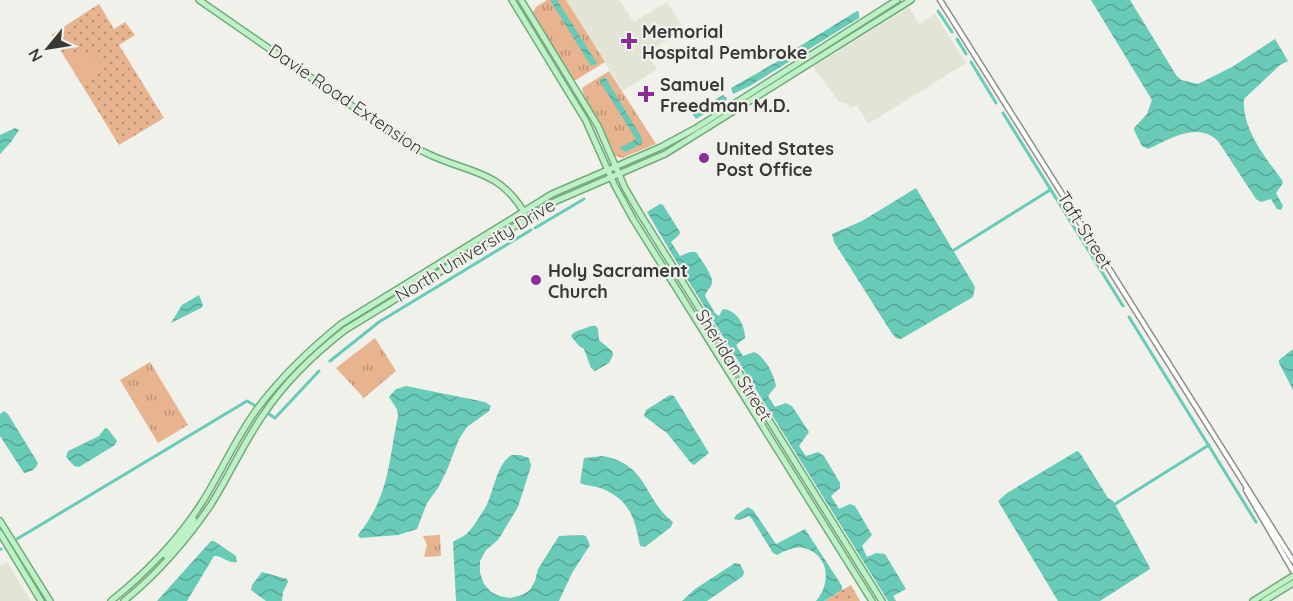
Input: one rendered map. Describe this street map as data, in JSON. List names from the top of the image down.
{
  "streets": {
    "main road": ["Davie Road Extension", "North University Drive", "Sheridan Street"],
    "street": ["Taft Street"]
  },
  "crossings": [
    ["Davie Road Extension", "North University Drive"],
    ["North University Drive", "Sheridan Street"]
  ],
  "places": {
    "health": ["Memorial Hospital Pembroke", "Samuel Freedman M.D."],
    "other": ["United States Post Office", "Holy Sacrament Church"]
  },
  "north": "bottom left"
}
